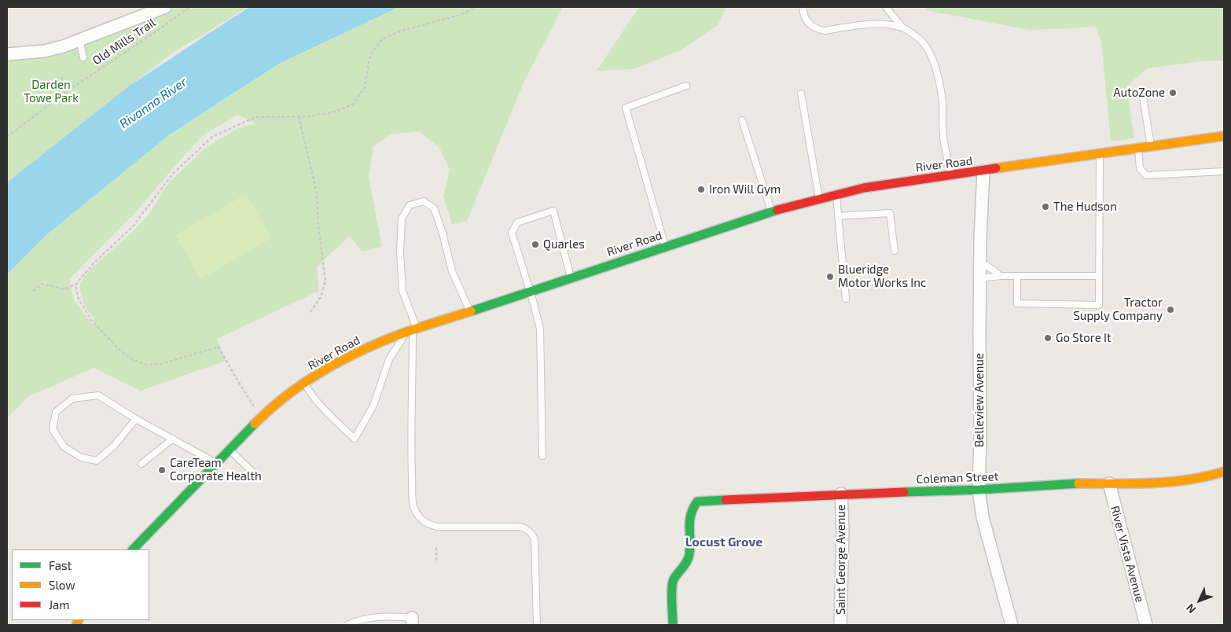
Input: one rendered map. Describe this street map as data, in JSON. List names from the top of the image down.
{
  "streets": {
    "street": [
      "River Road",
      "Belleview Avenue",
      "Coleman Street",
      "River Vista Avenue",
      "Saint George Avenue"
    ],
    "path": ["Old Mills Trail"]
  },
  "crossings": [
    ["River Road", "Belleview Avenue"],
    ["Belleview Avenue", "Coleman Street"],
    ["Coleman Street", "River Vista Avenue"],
    ["Coleman Street", "Saint George Avenue"]
  ],
  "districts": ["Locust Grove"],
  "water": ["Rivanna River"],
  "parks": ["Darden Towe Park"],
  "places": [
    "AutoZone",
    "Iron Will Gym",
    "The Hudson",
    "Quarles",
    "Blueridge Motor Works Inc",
    "Tractor Supply Company",
    "Go Store It",
    "CareTeam Corporate Health"
  ],
  "legend": ["Fast", "Slow", "Jam"],
  "north": "bottom left"
}
